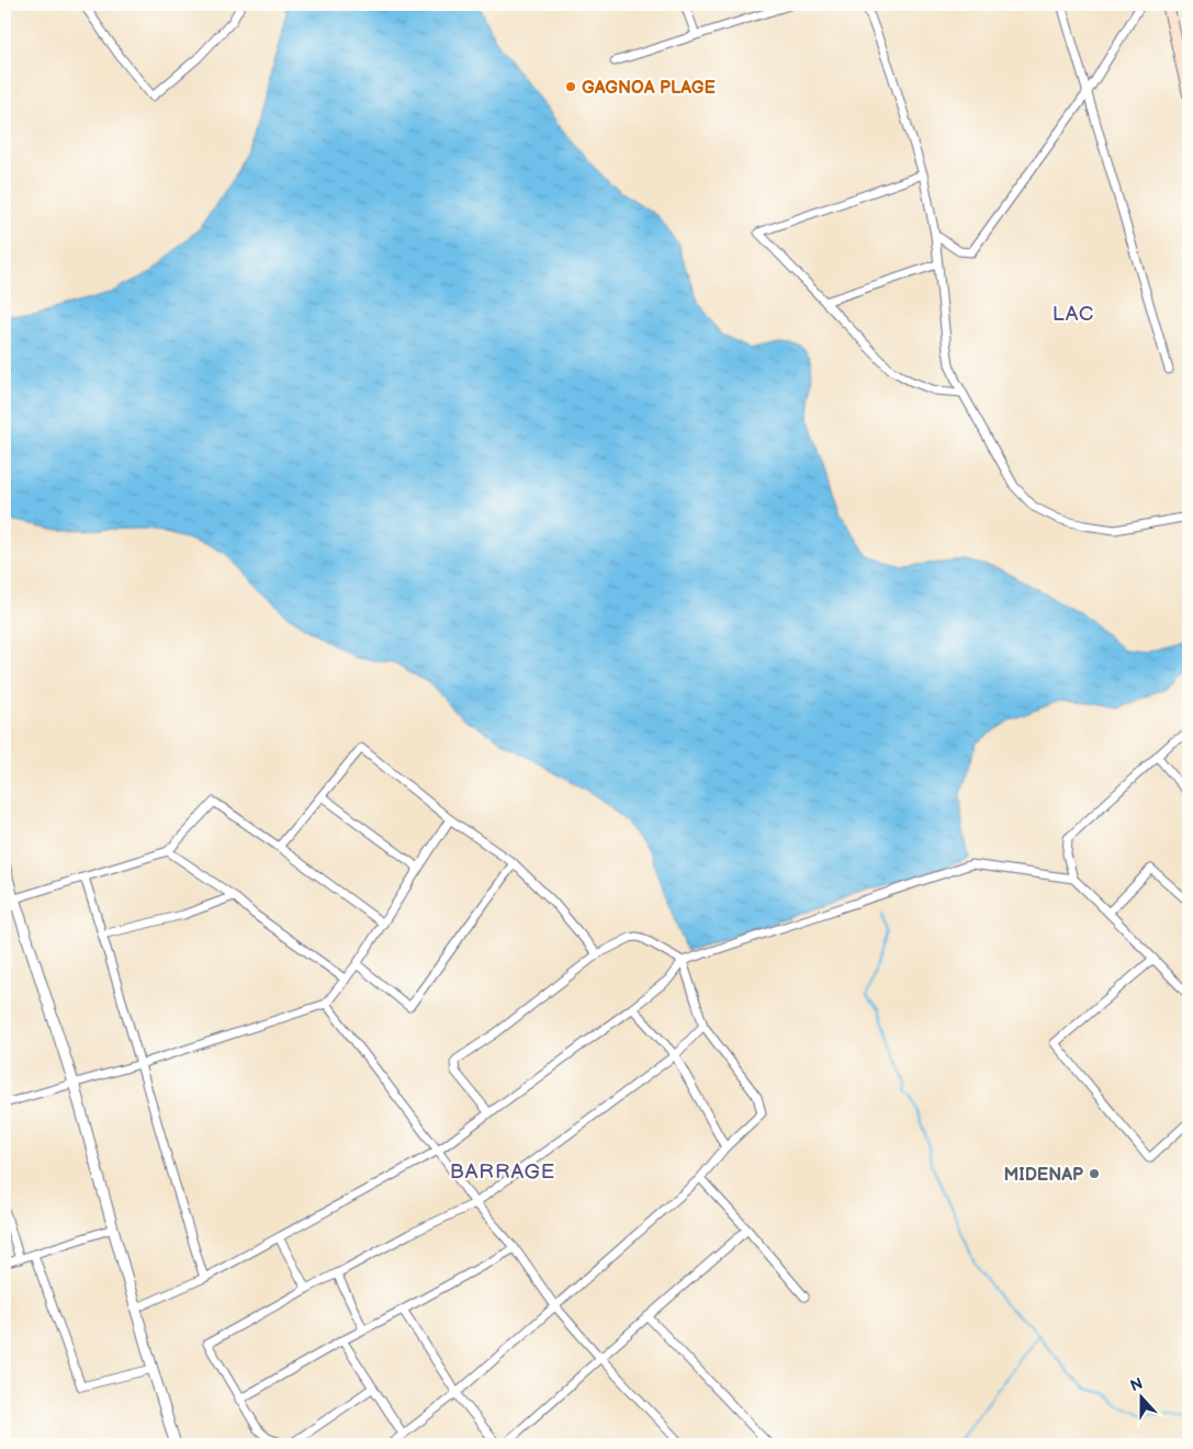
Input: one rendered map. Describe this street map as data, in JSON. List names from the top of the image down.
{
  "districts": ["LAC", "BARRAGE"],
  "places": ["GAGNOA PLAGE", "MIDENAP"],
  "north": "top"
}
